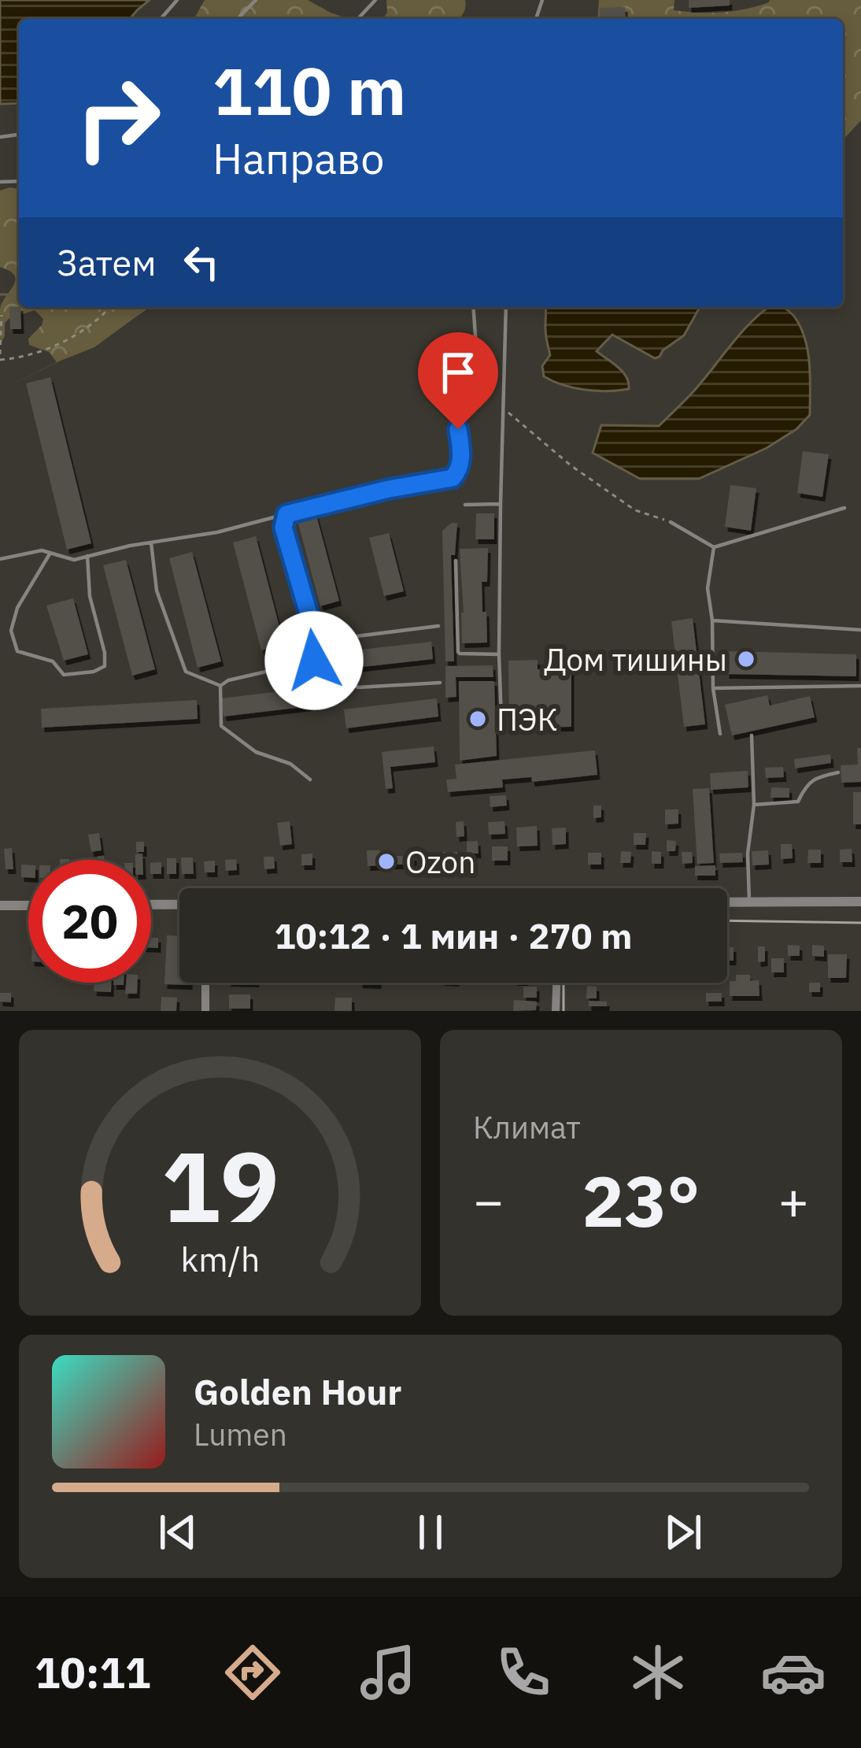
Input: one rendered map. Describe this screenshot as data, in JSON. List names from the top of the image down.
{
  "places": ["Дом тишины", "ПЭК", "Ozon"],
  "page": {
    "turn": ["110 m", "Направо"],
    "then": "Затем",
    "limit": "20",
    "trip": "10:12 · 1 мин · 270 m",
    "tile": "Климат",
    "heat": ["−", "23°", "+"],
    "song": ["Golden Hour", "Lumen"],
    "tabs": "10:11",
    "gauge": ["19", "km/h"]
  }
}
